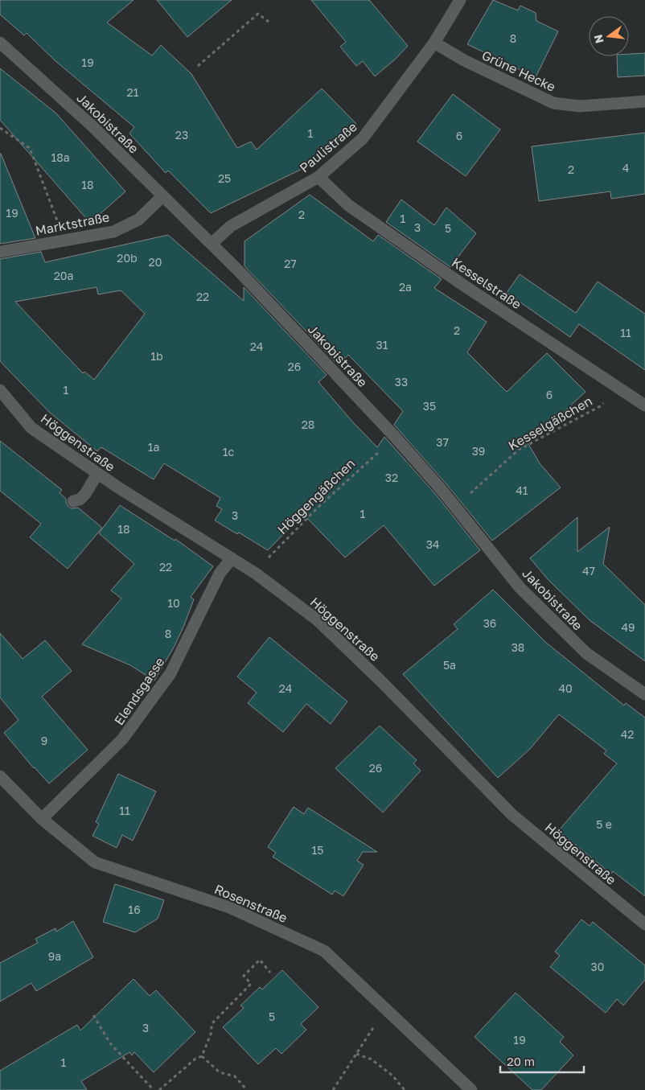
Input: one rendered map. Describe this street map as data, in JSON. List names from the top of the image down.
{
  "streets": {
    "street": [
      "Grüne Hecke",
      "Jakobistraße",
      "Paulistraße",
      "Marktstraße",
      "Kesselstraße",
      "Höggenstraße",
      "Elendsgasse",
      "Rosenstraße"
    ],
    "path": ["Kesselgäßchen", "Höggengäßchen"]
  },
  "crossings": [
    ["Grüne Hecke", "Paulistraße"],
    ["Jakobistraße", "Paulistraße"],
    ["Jakobistraße", "Marktstraße"],
    ["Jakobistraße", "Kesselgäßchen"],
    ["Jakobistraße", "Höggengäßchen"],
    ["Paulistraße", "Kesselstraße"],
    ["Kesselstraße", "Kesselgäßchen"],
    ["Höggenstraße", "Höggengäßchen"],
    ["Höggenstraße", "Elendsgasse"],
    ["Elendsgasse", "Rosenstraße"]
  ],
  "house_numbers": [
    "8",
    "19",
    "21",
    "1",
    "23",
    "6",
    "18a",
    "4",
    "2",
    "25",
    "18",
    "19",
    "2",
    "1",
    "3",
    "5",
    "20b",
    "20",
    "27",
    "20a",
    "2a",
    "22",
    "2",
    "11",
    "31",
    "24",
    "1b",
    "26",
    "33",
    "1",
    "6",
    "35",
    "28",
    "37",
    "1a",
    "39",
    "1c",
    "32",
    "41",
    "1",
    "3",
    "18",
    "34",
    "22",
    "47",
    "10",
    "36",
    "49",
    "8",
    "38",
    "5a",
    "24",
    "40",
    "42",
    "9",
    "26",
    "11",
    "5 e",
    "15",
    "16",
    "9a",
    "30",
    "5",
    "3",
    "19",
    "1"
  ],
  "scale_bar": "20 m",
  "north": "left"
}
